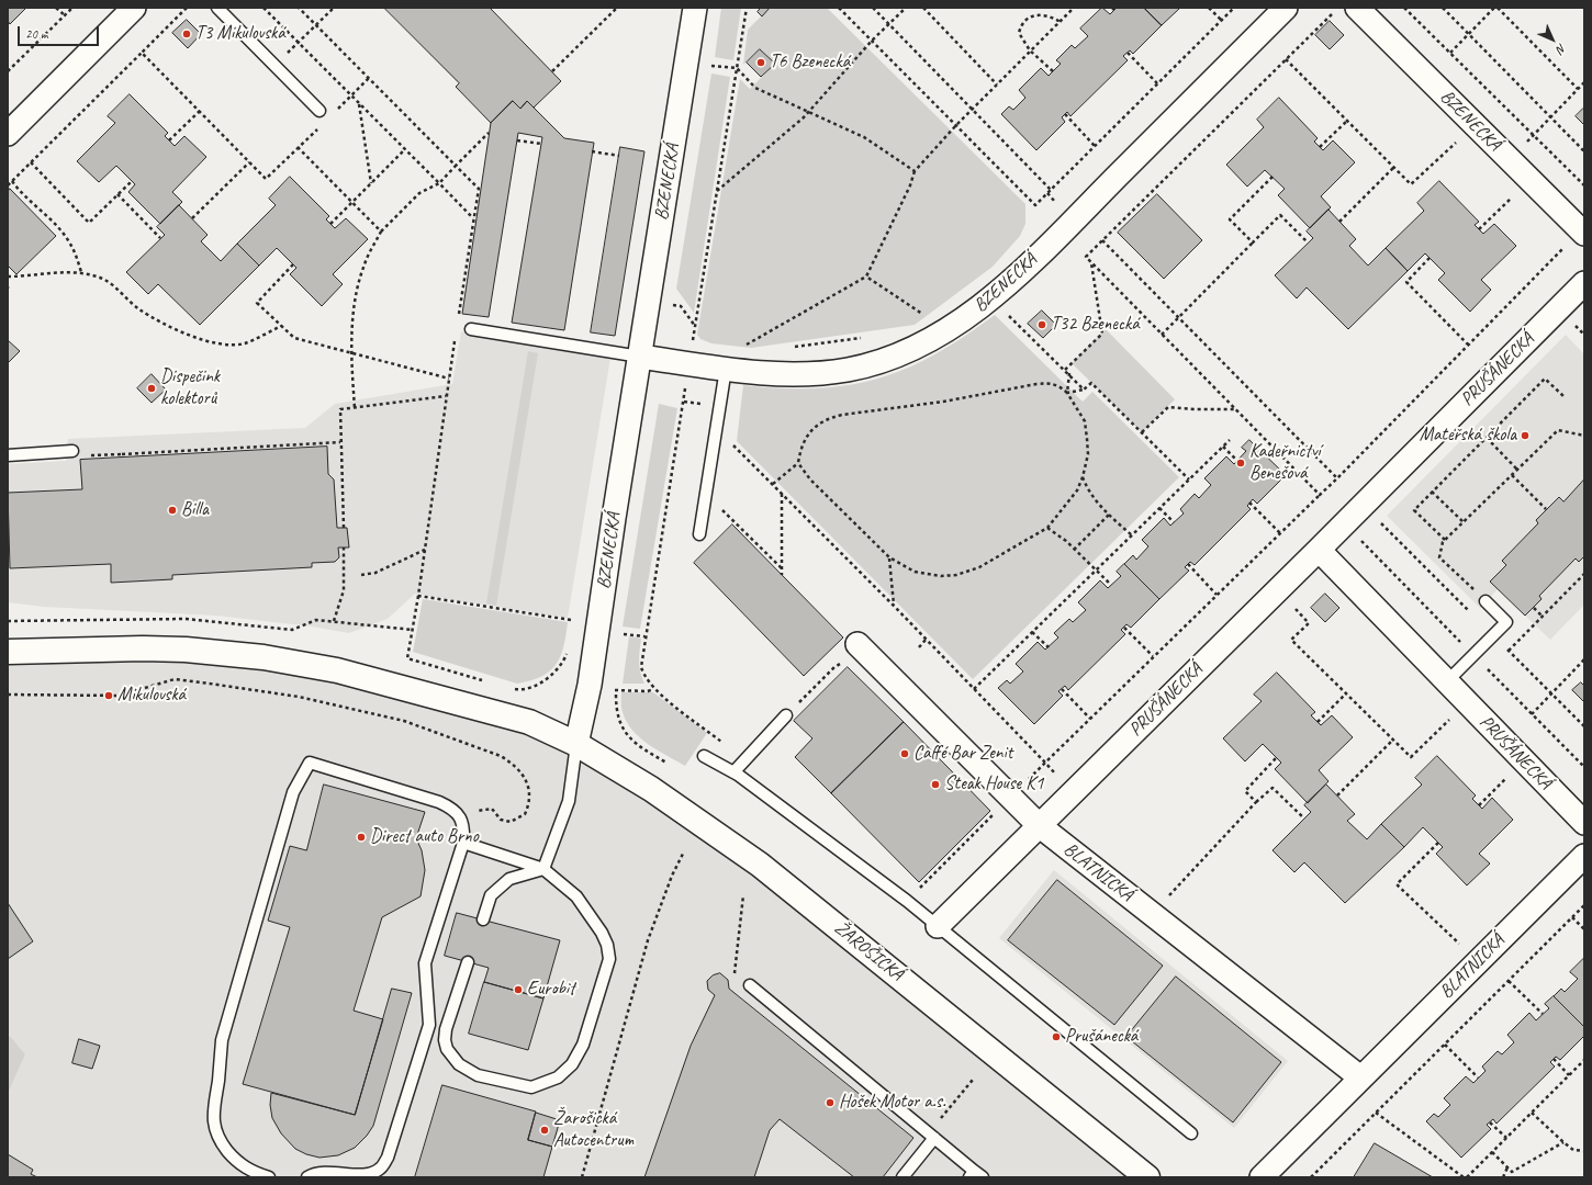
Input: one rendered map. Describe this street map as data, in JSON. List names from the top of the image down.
{
  "streets": {
    "main road": ["ŽAROŠICKÁ"],
    "street": ["BZENECKÁ", "PRUŠÁNECKÁ", "BLATNICKÁ"]
  },
  "crossings": [
    ["BZENECKÁ", "ŽAROŠICKÁ"],
    ["PRUŠÁNECKÁ", "BLATNICKÁ"]
  ],
  "places": [
    "T3 Mikulovská",
    "T6 Bzenecká",
    "T32 Bzenecká",
    "Dispečink kolektorů",
    "Mateřská škola",
    "Kadeřnictví Benešová",
    "Billa",
    "Mikulovská",
    "Caffé Bar Zenit",
    "Steak House K1",
    "Direct auto Brno",
    "Eurobit",
    "Prušánecká",
    "Hošek Motor a.s.",
    "Žarošická Autocentrum"
  ],
  "scale_bar": "20 m",
  "north": "bottom right"
}
